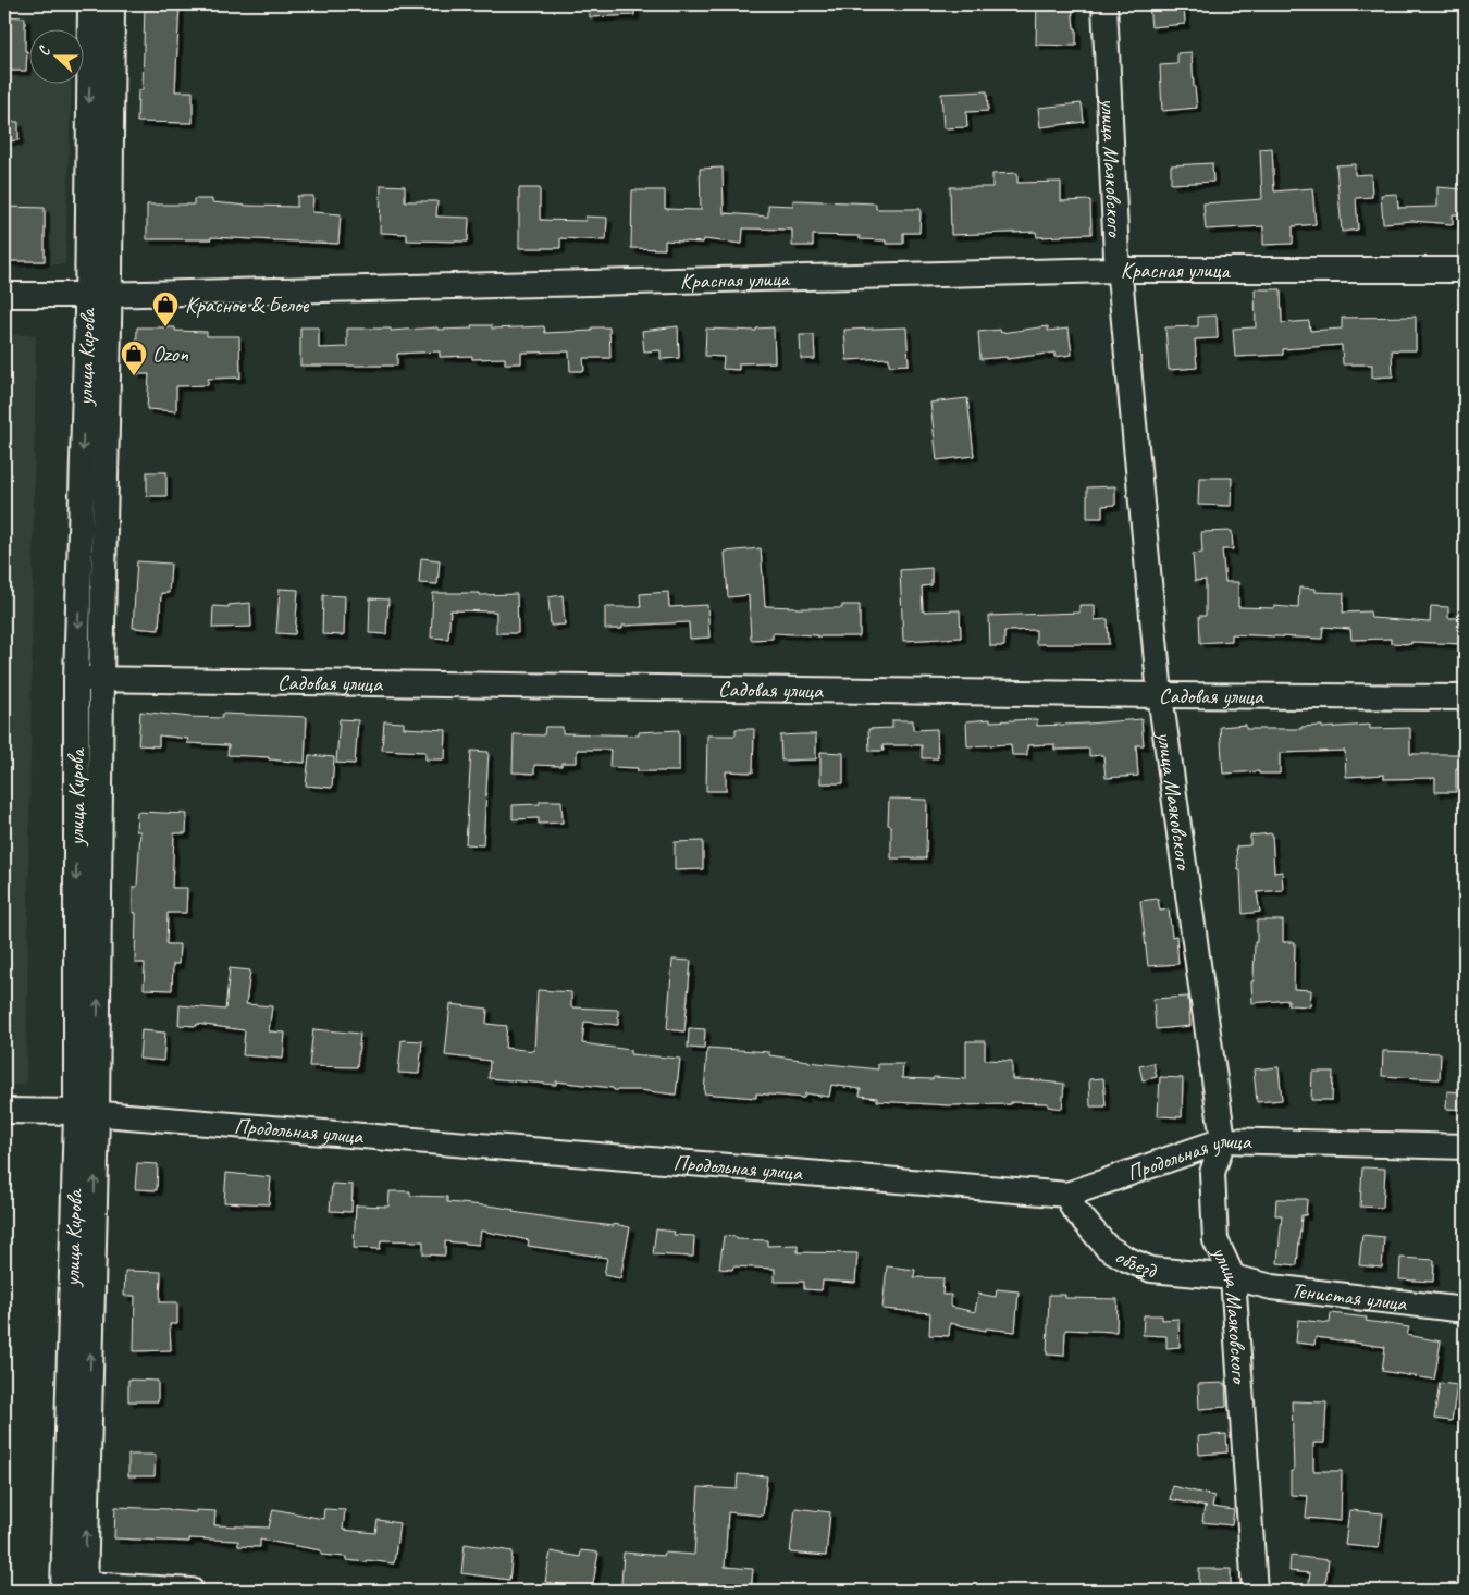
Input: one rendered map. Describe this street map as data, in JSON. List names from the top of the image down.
{
  "streets": {
    "street": [
      "улица Маяковского",
      "Красная улица",
      "улица Кирова",
      "Садовая улица",
      "Продольная улица",
      "объезд",
      "Тенистая улица"
    ]
  },
  "crossings": [
    ["улица Маяковского", "Красная улица"],
    ["улица Маяковского", "Садовая улица"],
    ["улица Маяковского", "Продольная улица"],
    ["улица Маяковского", "объезд"],
    ["улица Маяковского", "Тенистая улица"],
    ["Красная улица", "улица Кирова"],
    ["улица Кирова", "Садовая улица"],
    ["улица Кирова", "Продольная улица"],
    ["Продольная улица", "объезд"],
    ["объезд", "Тенистая улица"]
  ],
  "places": {
    "shop": ["Красное & Белое", "Ozon"]
  },
  "north": "left"
}
